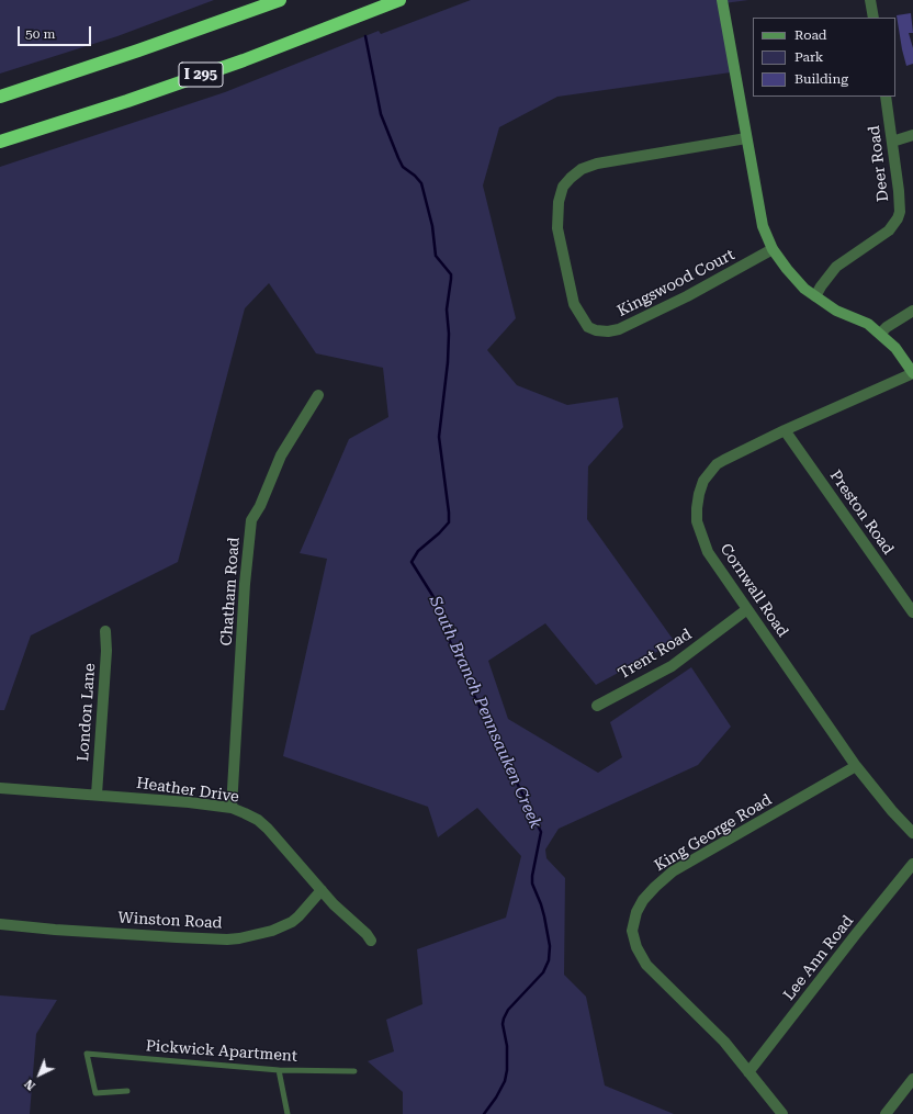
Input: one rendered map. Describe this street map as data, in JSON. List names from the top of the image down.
{
  "streets": {
    "highway": ["I 295"],
    "street": [
      "Deer Road",
      "Kingswood Court",
      "Preston Road",
      "Cornwall Road",
      "Chatham Road",
      "Trent Road",
      "London Lane",
      "Heather Drive",
      "King George Road",
      "Winston Road",
      "Lee Ann Road"
    ],
    "lane": ["Pickwick Apartment"]
  },
  "crossings": [
    ["Preston Road", "Cornwall Road"],
    ["Cornwall Road", "Trent Road"],
    ["Cornwall Road", "King George Road"],
    ["Chatham Road", "Heather Drive"],
    ["London Lane", "Heather Drive"],
    ["Heather Drive", "Winston Road"],
    ["King George Road", "Lee Ann Road"]
  ],
  "water": ["South Branch Pennsauken Creek"],
  "legend": ["Road", "Park", "Building"],
  "scale_bar": "50 m",
  "north": "bottom left"
}
